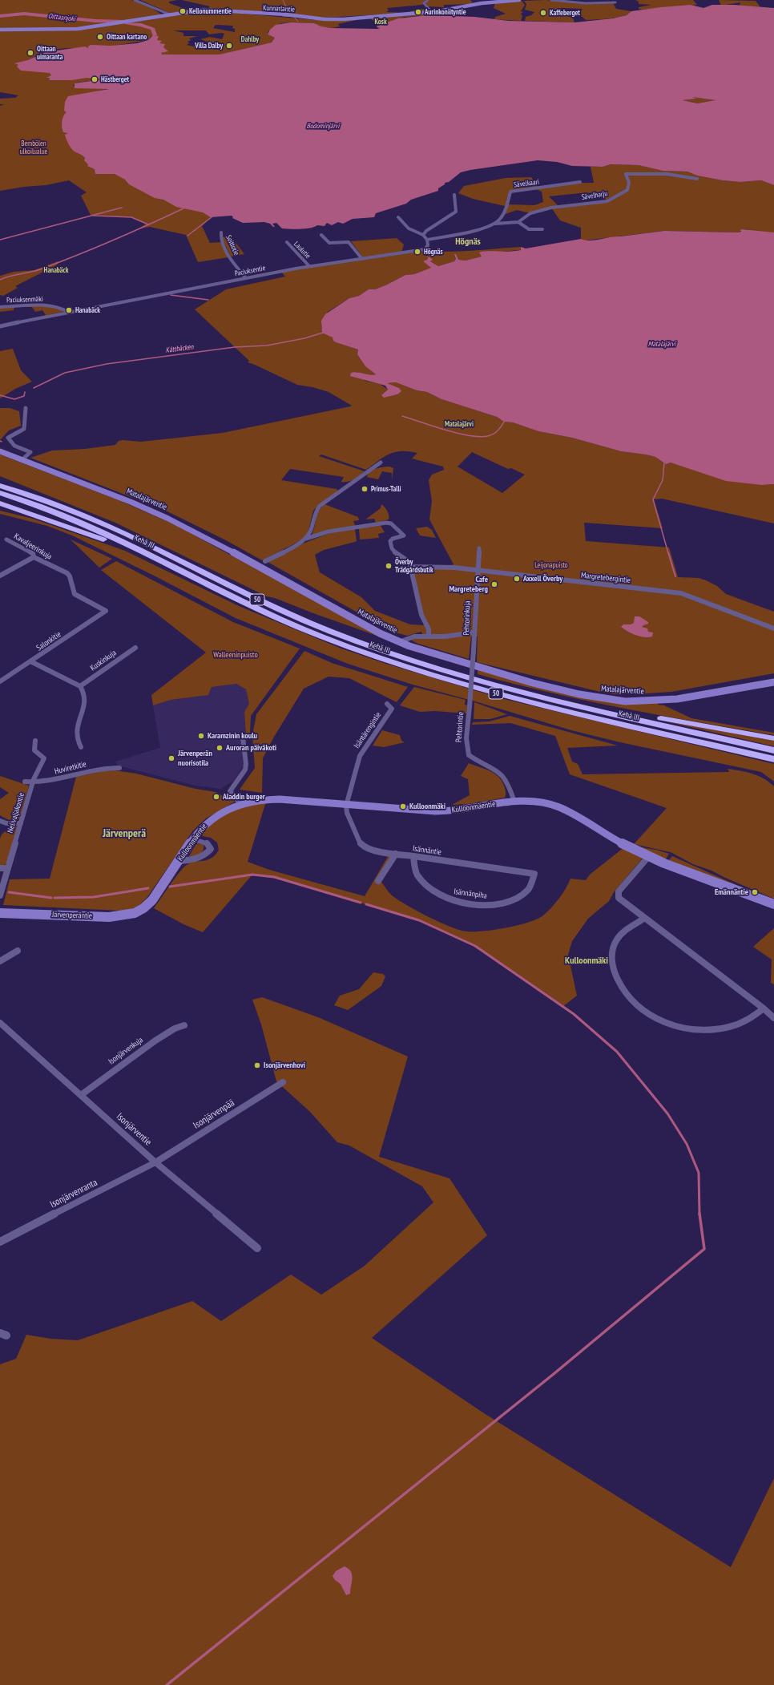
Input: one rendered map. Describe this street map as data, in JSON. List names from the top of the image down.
{
  "streets": {
    "highway": ["Kehä III", "50"],
    "main road": [
      "Kunnarlantie",
      "Matalajärventie",
      "Kulloonmäentie",
      "Järvenperäntie"
    ],
    "street": [
      "Sävelkaari",
      "Sävelharju",
      "Soittotie",
      "Laulutie",
      "Paciuksentie",
      "Paciuksenmäki",
      "Kavaljeerinkuja",
      "Margretebergintie",
      "Pehtorinkuja",
      "Salonkitie",
      "Kuskinkuja",
      "Pehtorintie",
      "Isäntärengintie",
      "Huviretkitie",
      "Nelivaljakontie",
      "Isännäntie",
      "Isännänpiha",
      "Isonjärvenkuja",
      "Isonjärvenpää",
      "Isonjärventie",
      "Isonjärvenranta"
    ]
  },
  "crossings": [
    ["Soittotie", "Paciuksentie"],
    ["Laulutie", "Paciuksentie"],
    ["Paciuksentie", "Paciuksenmäki"],
    ["Kavaljeerinkuja", "Salonkitie"],
    ["Margretebergintie", "Pehtorinkuja"],
    ["Pehtorinkuja", "Pehtorintie"],
    ["Pehtorintie", "Kulloonmäentie"],
    ["Isäntärengintie", "Kulloonmäentie"],
    ["Isäntärengintie", "Isännäntie"],
    ["Huviretkitie", "Nelivaljakontie"],
    ["Kulloonmäentie", "Isännäntie"],
    ["Kulloonmäentie", "Järvenperäntie"],
    ["Isännäntie", "Isännänpiha"],
    ["Isonjärvenkuja", "Isonjärventie"],
    ["Isonjärvenpää", "Isonjärventie"],
    ["Isonjärvenpää", "Isonjärvenranta"],
    ["Isonjärventie", "Isonjärvenranta"]
  ],
  "districts": [
    "Kosk",
    "Dahlby",
    "Högnäs",
    "Hanabäck",
    "Matalajärvi",
    "Järvenperä",
    "Kulloonmäki"
  ],
  "water": [
    "Oittaanjoki",
    "Bodominjärvi",
    "Matalajärvi",
    "Kättbäcken"
  ],
  "parks": ["Bembölen ulkoilualue", "Leijonapuisto", "Walleeninpuisto"],
  "places": [
    "Kellonummentie",
    "Aurinkoniityntie",
    "Kaffeberget",
    "Oittaan kartano",
    "Villa Dalby",
    "Oittaan uimaranta",
    "Hästberget",
    "Högnäs",
    "Hanabäck",
    "Primus-Talli",
    "Överby Trädgårdsbutik",
    "Axxell Överby",
    "Cafe Margreteberg",
    "Karamzinin koulu",
    "Auroran päiväkoti",
    "Järvenperän nuorisotila",
    "Aladdin burger",
    "Kulloonmäki",
    "Emännäntie",
    "Isonjärvenhovi"
  ]
}
